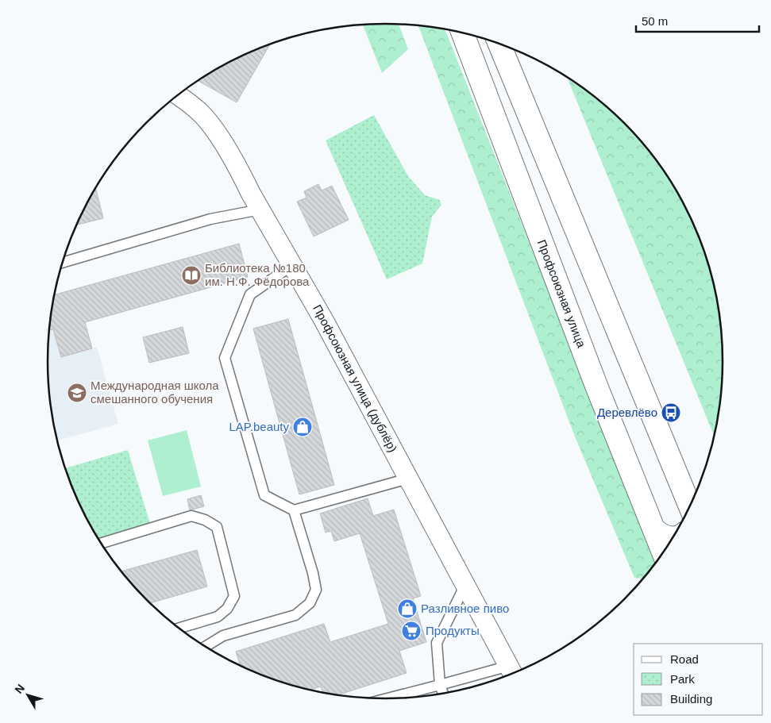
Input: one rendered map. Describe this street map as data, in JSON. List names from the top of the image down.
{
  "streets": {
    "main road": ["Профсоюзная улица"],
    "street": ["Профсоюзная улица (дублёр)"]
  },
  "places": {
    "library": ["Библиотека №180 им. Н.Ф. Фёдорова"],
    "school or university": ["Международная школа смешанного обучения"],
    "bus stop": ["Деревлёво"],
    "shop": ["LAP.beauty", "Разливное пиво"],
    "supermarket": ["Продукты"]
  },
  "legend": ["Road", "Park", "Building"],
  "scale_bar": "50 m",
  "north": "top left"
}
